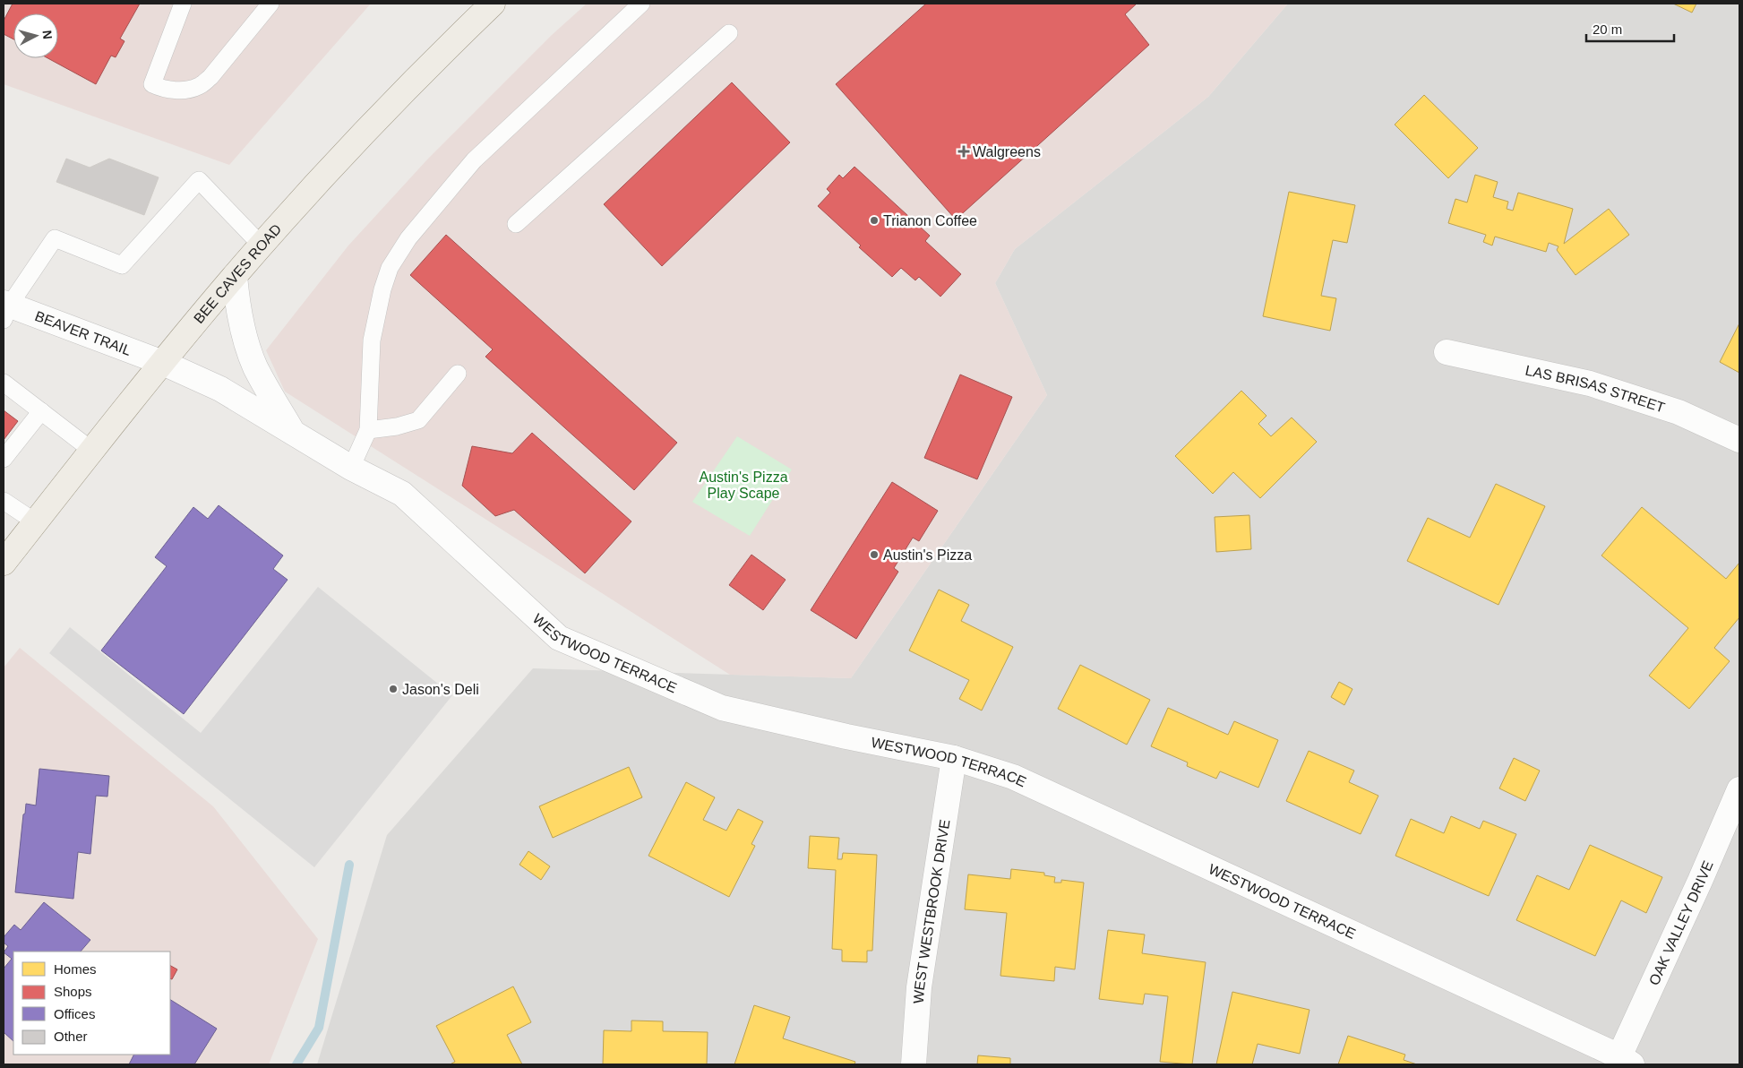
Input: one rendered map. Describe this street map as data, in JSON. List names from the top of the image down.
{
  "streets": {
    "main road": ["BEE CAVES ROAD"],
    "street": [
      "BEAVER TRAIL",
      "LAS BRISAS STREET",
      "WESTWOOD TERRACE",
      "WEST WESTBROOK DRIVE",
      "OAK VALLEY DRIVE"
    ]
  },
  "crossings": [
    ["BEE CAVES ROAD", "BEAVER TRAIL"],
    ["BEE CAVES ROAD", "WESTWOOD TERRACE"],
    ["BEAVER TRAIL", "WESTWOOD TERRACE"],
    ["WESTWOOD TERRACE", "WEST WESTBROOK DRIVE"],
    ["WESTWOOD TERRACE", "OAK VALLEY DRIVE"]
  ],
  "parks": ["Austin's Pizza Play Scape"],
  "places": {
    "health": ["Walgreens"],
    "other": ["Trianon Coffee", "Austin's Pizza", "Jason's Deli"]
  },
  "legend": [
    "Homes",
    "Shops",
    "Offices",
    "Other"
  ],
  "scale_bar": "20 m",
  "north": "right"
}
